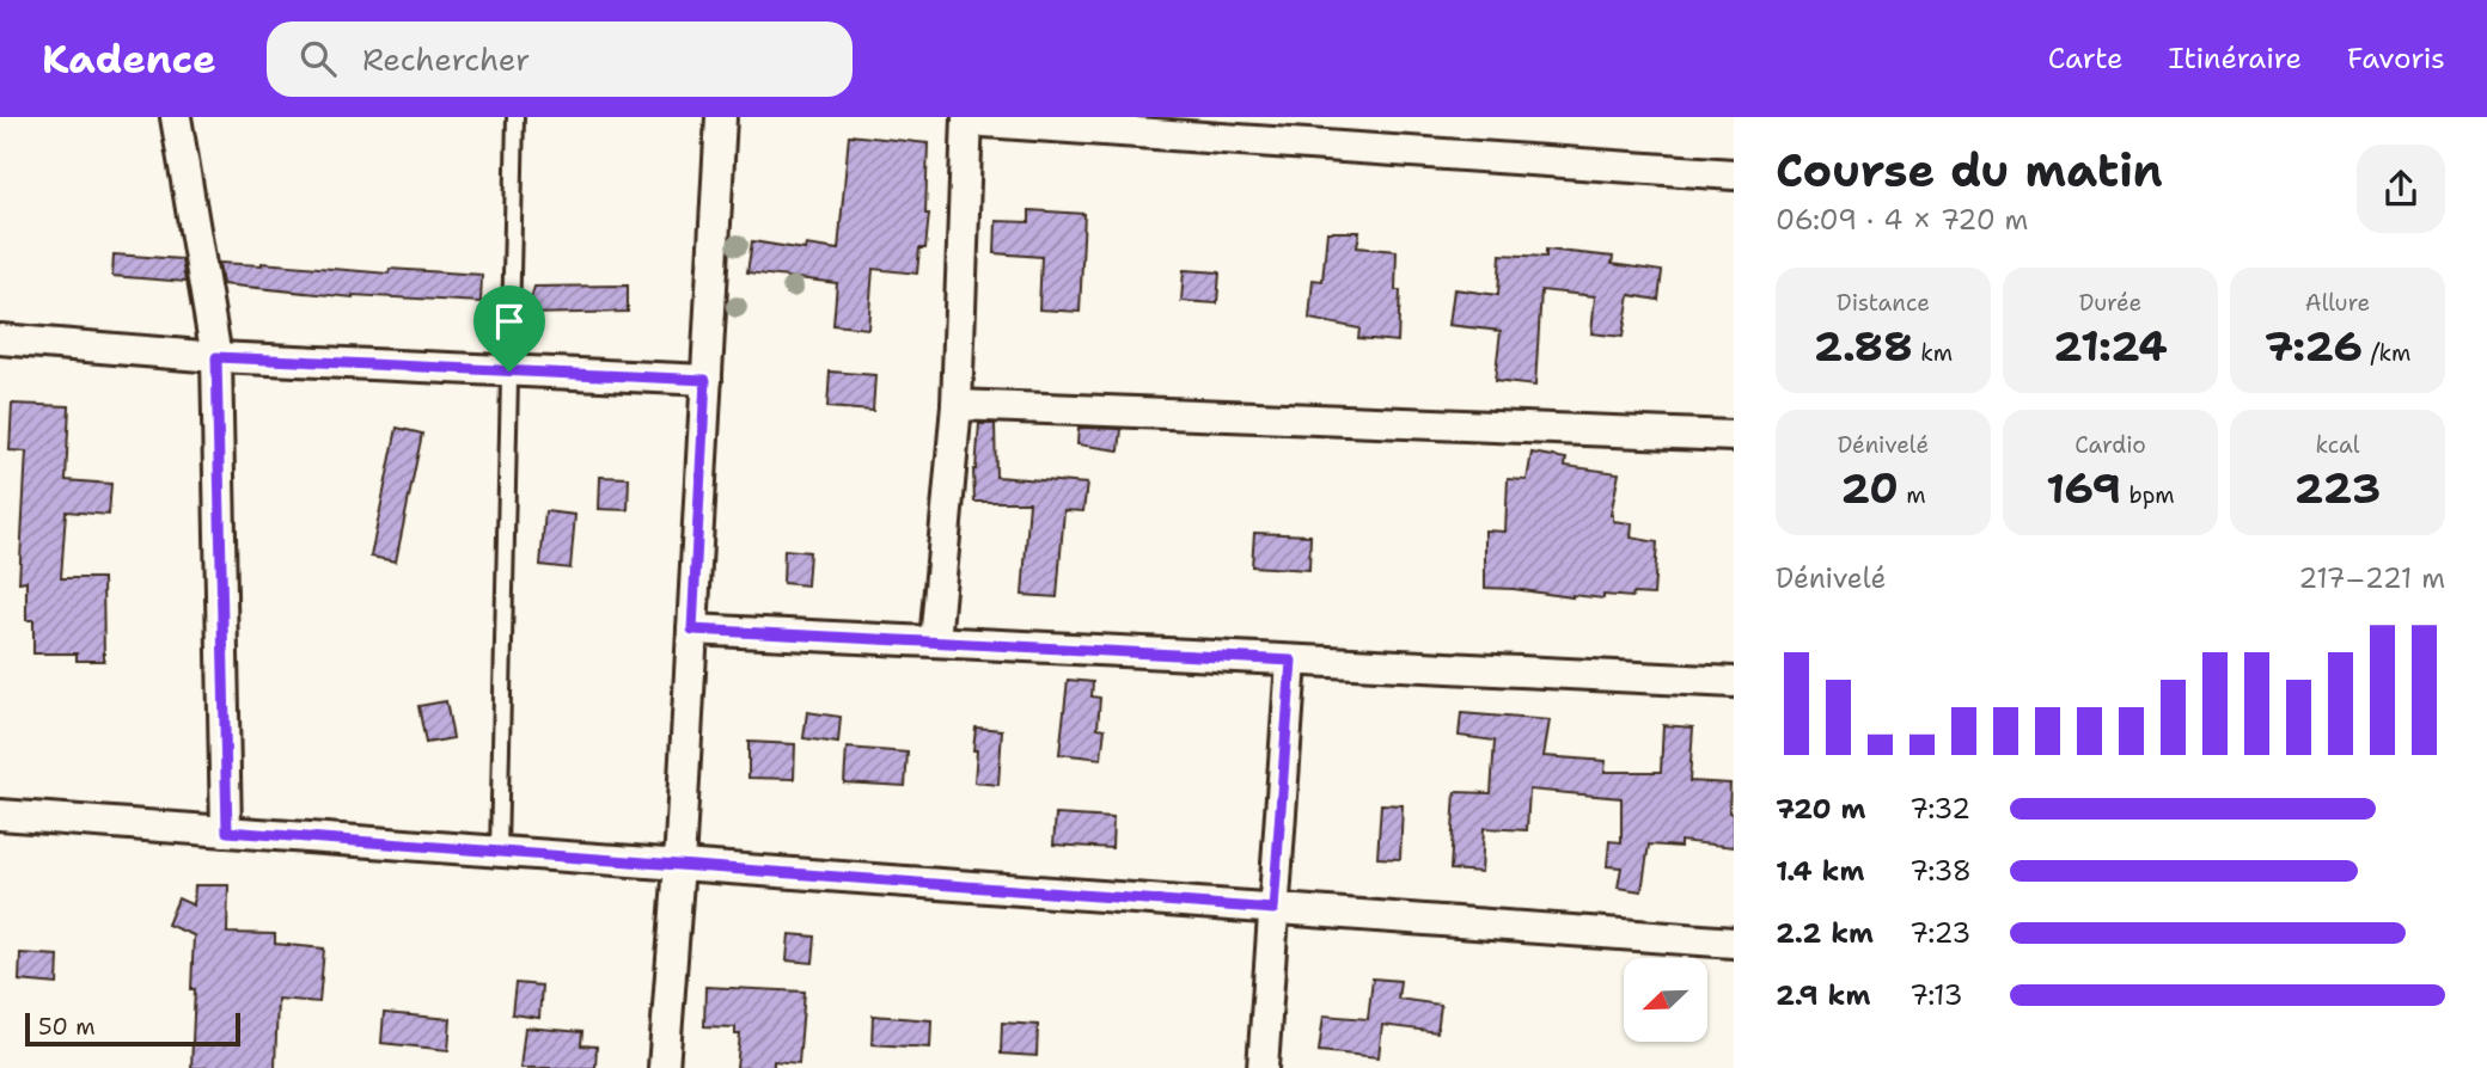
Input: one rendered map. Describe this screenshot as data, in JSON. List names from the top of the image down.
{
  "scale_bar": "50 m",
  "north": "bottom left",
  "page": {
    "header": "Kadence",
    "search": "Rechercher",
    "nav": ["Carte", "Itinéraire", "Favoris"],
    "heading": ["Course du matin", "06:09 · 4 × 720 m"],
    "stats": [
      ["Distance", "2.88 km"],
      ["Durée", "21:24"],
      ["Allure", "7:26 /km"],
      ["Dénivelé", "20 m"],
      ["Cardio", "169 bpm"],
      ["kcal", "223"]
    ],
    "chart": ["Dénivelé", "217–221 m"],
    "list": [
      {
        "name": "720 m",
        "note": "7:32"
      },
      {
        "name": "1.4 km",
        "note": "7:38"
      },
      {
        "name": "2.2 km",
        "note": "7:23"
      },
      {
        "name": "2.9 km",
        "note": "7:13"
      }
    ],
    "scale": "50 m"
  }
}
